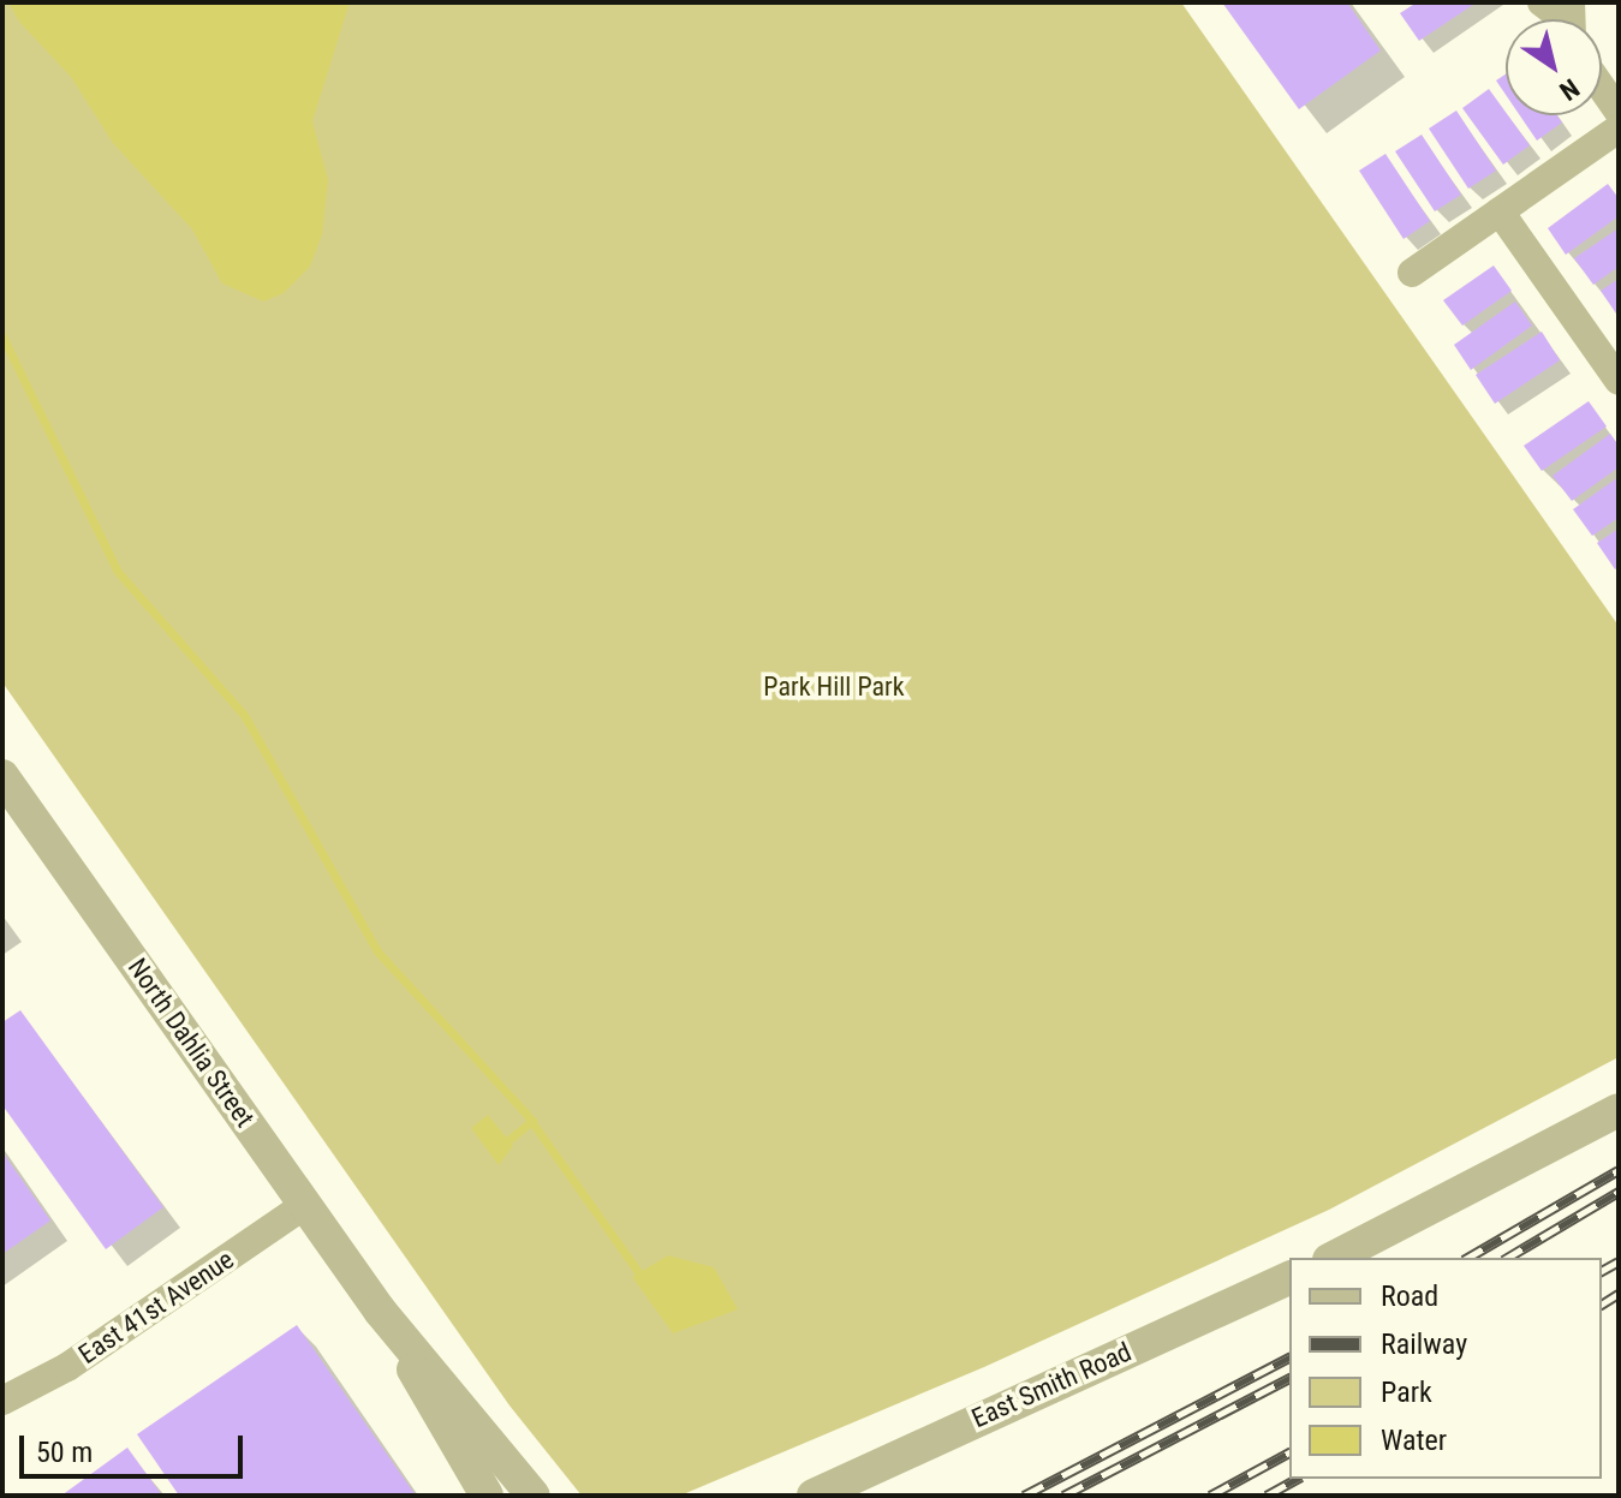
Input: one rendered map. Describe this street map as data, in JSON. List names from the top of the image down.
{
  "streets": {
    "street": ["North Dahlia Street", "East 41st Avenue", "East Smith Road"]
  },
  "crossings": [
    ["North Dahlia Street", "East 41st Avenue"]
  ],
  "parks": ["Park Hill Park"],
  "legend": [
    "Road",
    "Railway",
    "Park",
    "Water"
  ],
  "scale_bar": "50 m",
  "north": "bottom right"
}
